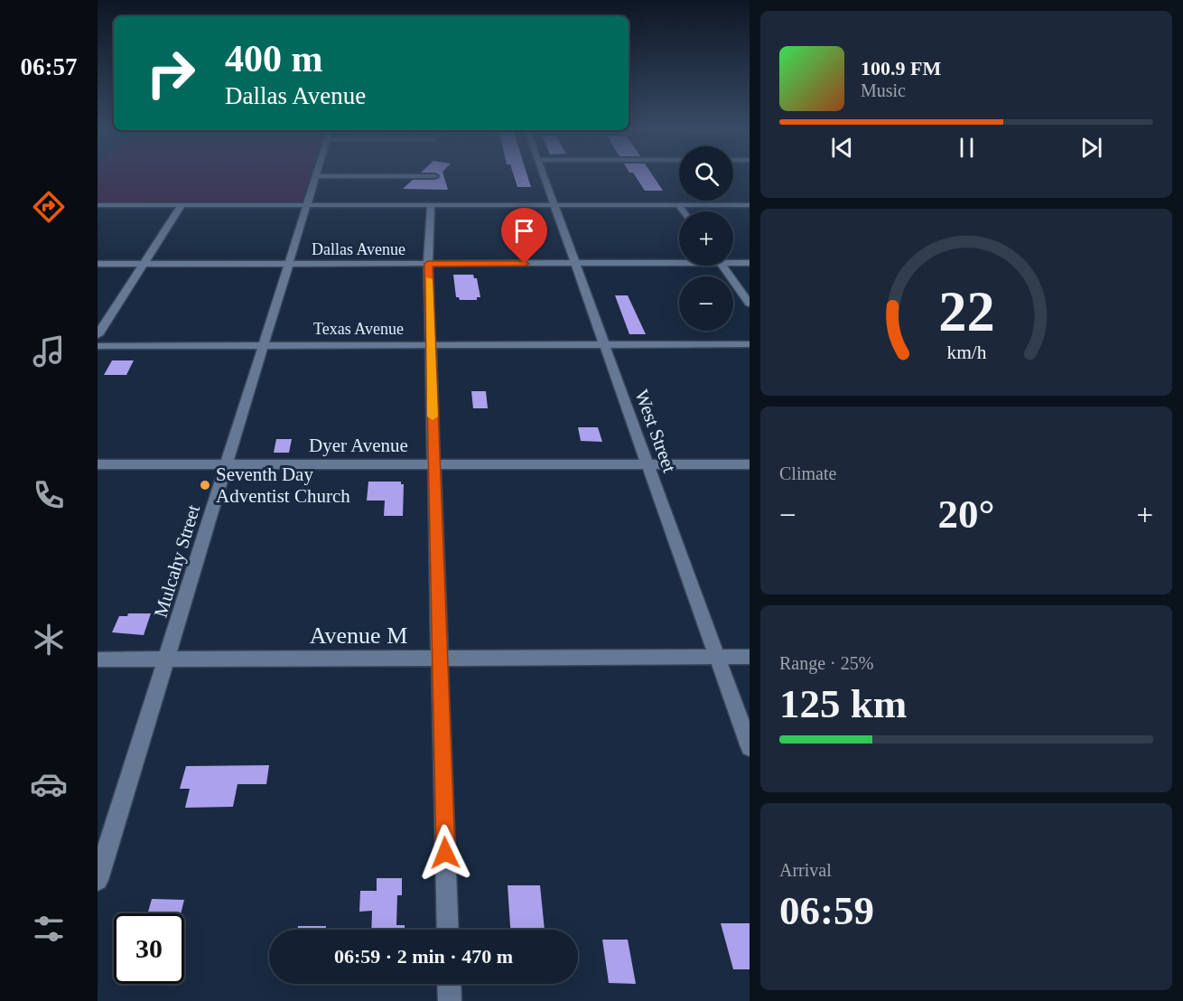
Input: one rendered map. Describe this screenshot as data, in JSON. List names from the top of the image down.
{
  "streets": {
    "street": [
      "Dallas Avenue",
      "Texas Avenue",
      "West Street",
      "Dyer Avenue",
      "Mulcahy Street",
      "Avenue M"
    ]
  },
  "crossings": [
    ["Dallas Avenue", "West Street"],
    ["Dallas Avenue", "Mulcahy Street"],
    ["Texas Avenue", "West Street"],
    ["Texas Avenue", "Mulcahy Street"],
    ["West Street", "Dyer Avenue"],
    ["West Street", "Avenue M"],
    ["Dyer Avenue", "Mulcahy Street"],
    ["Mulcahy Street", "Avenue M"]
  ],
  "places": ["Seventh Day Adventist Church"],
  "page": {
    "tabs": "06:57",
    "turn": ["400 m", "Dallas Avenue"],
    "song": ["100.9 FM", "Music"],
    "map_buttons": ["+", "−"],
    "tile": [
      "Climate",
      ["Range · 25%", "125 km"],
      ["Arrival", "06:59"]
    ],
    "heat": ["−", "20°", "+"],
    "limit": "30",
    "trip": "06:59 · 2 min · 470 m",
    "gauge": ["22", "km/h"]
  }
}
